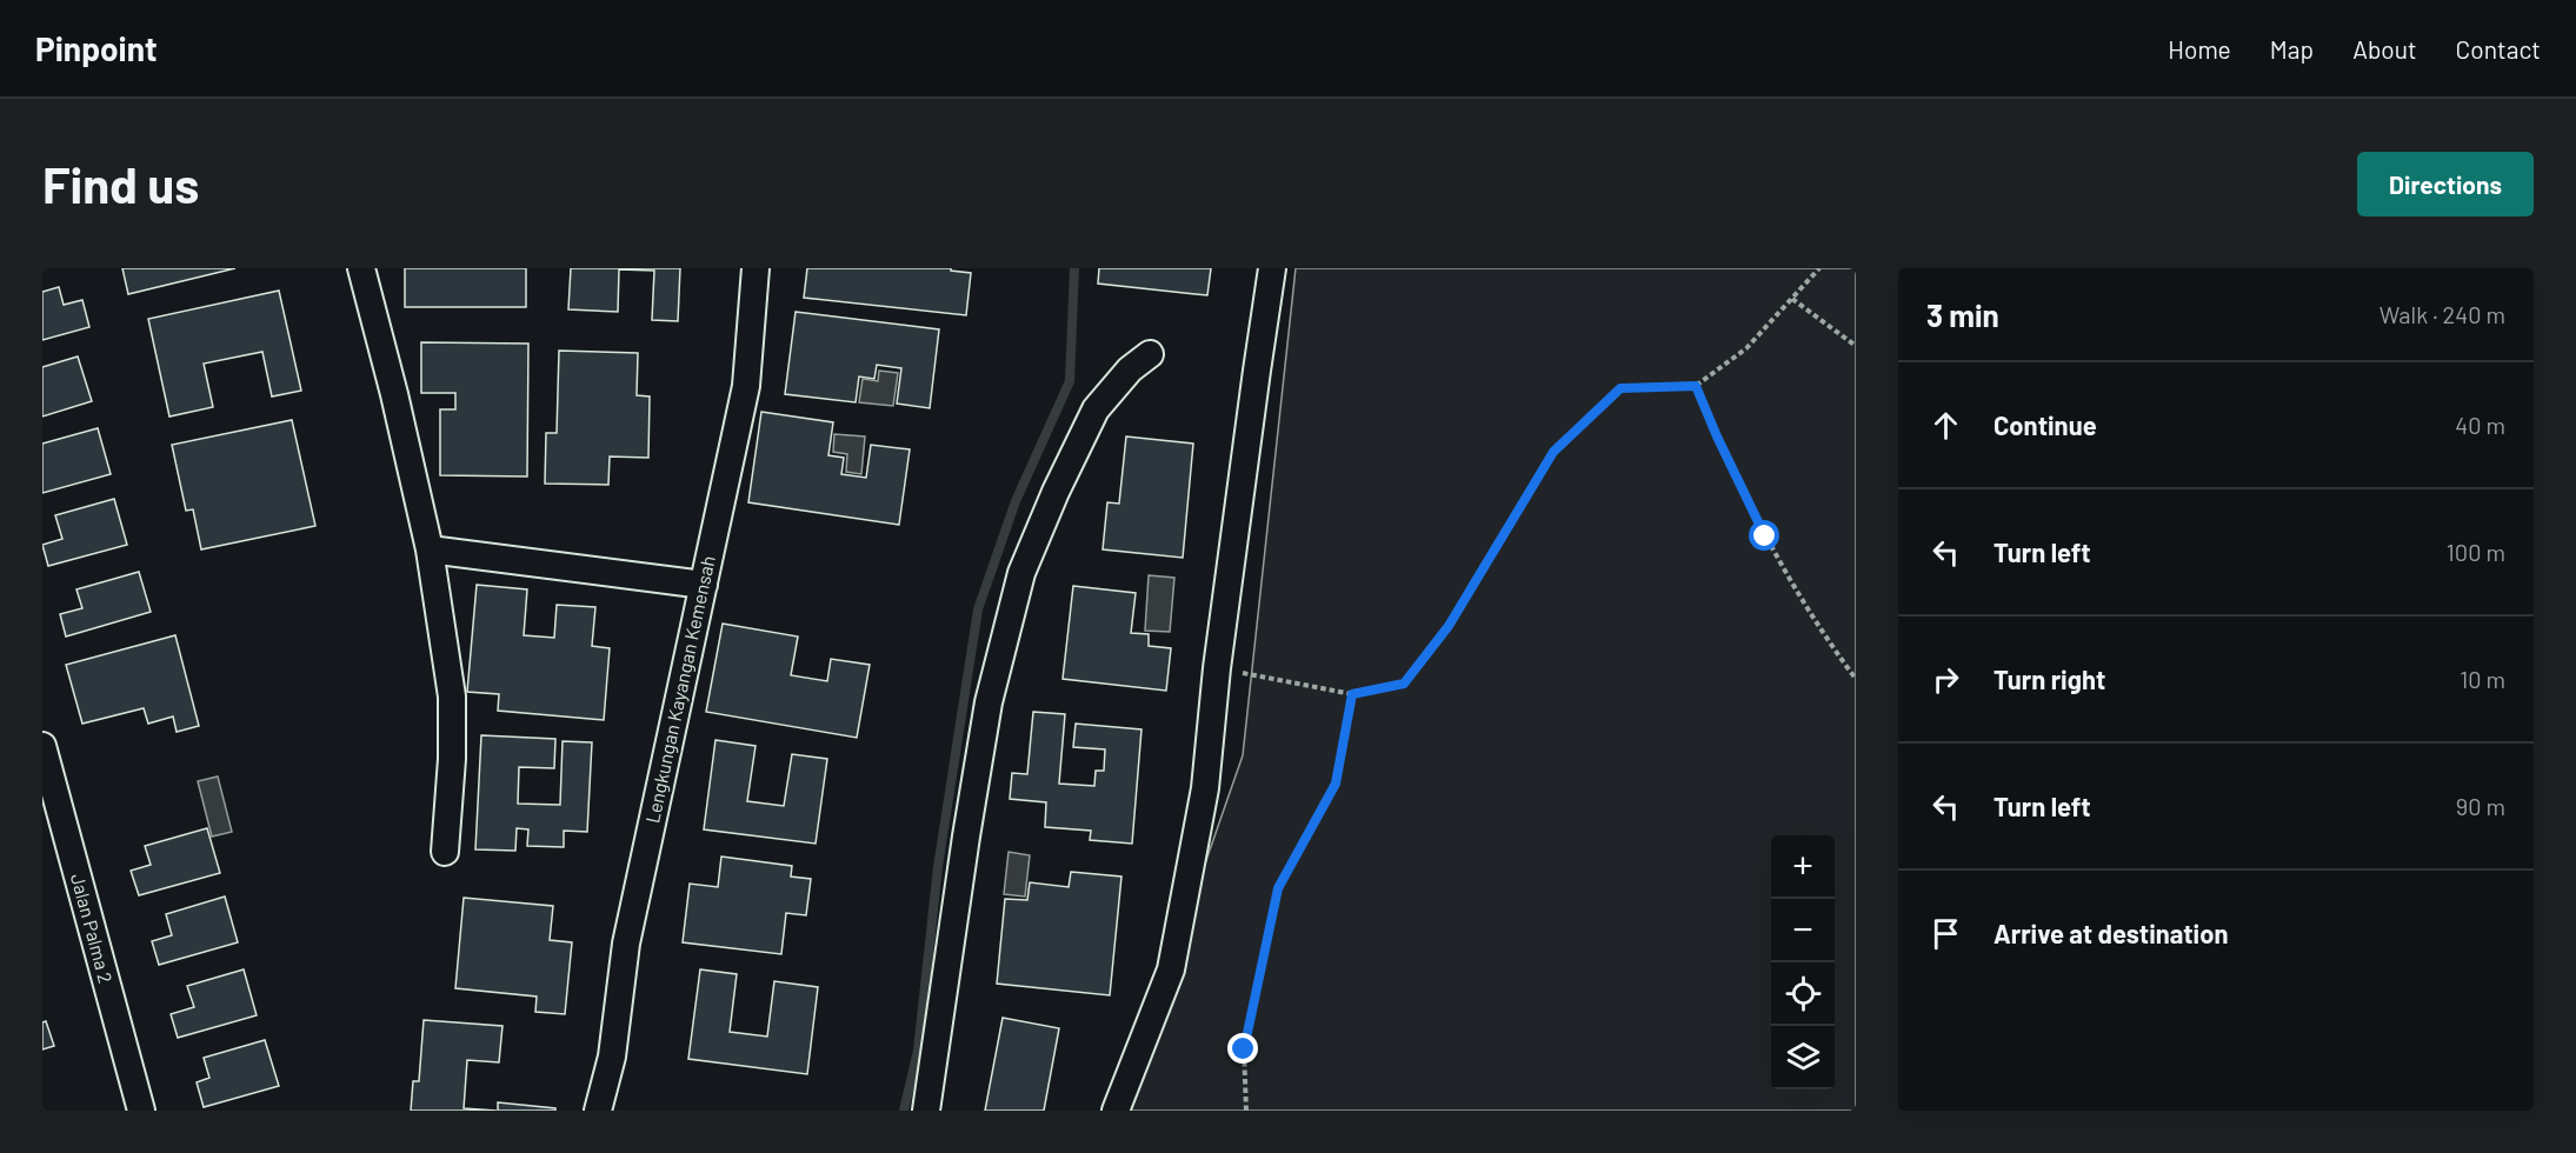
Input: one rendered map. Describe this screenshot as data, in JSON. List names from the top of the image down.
{
  "streets": {
    "street": ["Lengkungan Kayangan Kemensah", "Jalan Palma 2"]
  },
  "page": {
    "header": "Pinpoint",
    "nav": [
      "Home",
      "Map",
      "About",
      "Contact"
    ],
    "buttons": "Directions",
    "title": "Find us",
    "heading": ["3 min", "Walk · 240 m"],
    "list": [
      ["Continue", "40 m"],
      ["Turn left", "100 m"],
      ["Turn right", "10 m"],
      ["Turn left", "90 m"],
      "Arrive at destination"
    ],
    "map_buttons": ["+", "−"]
  }
}
